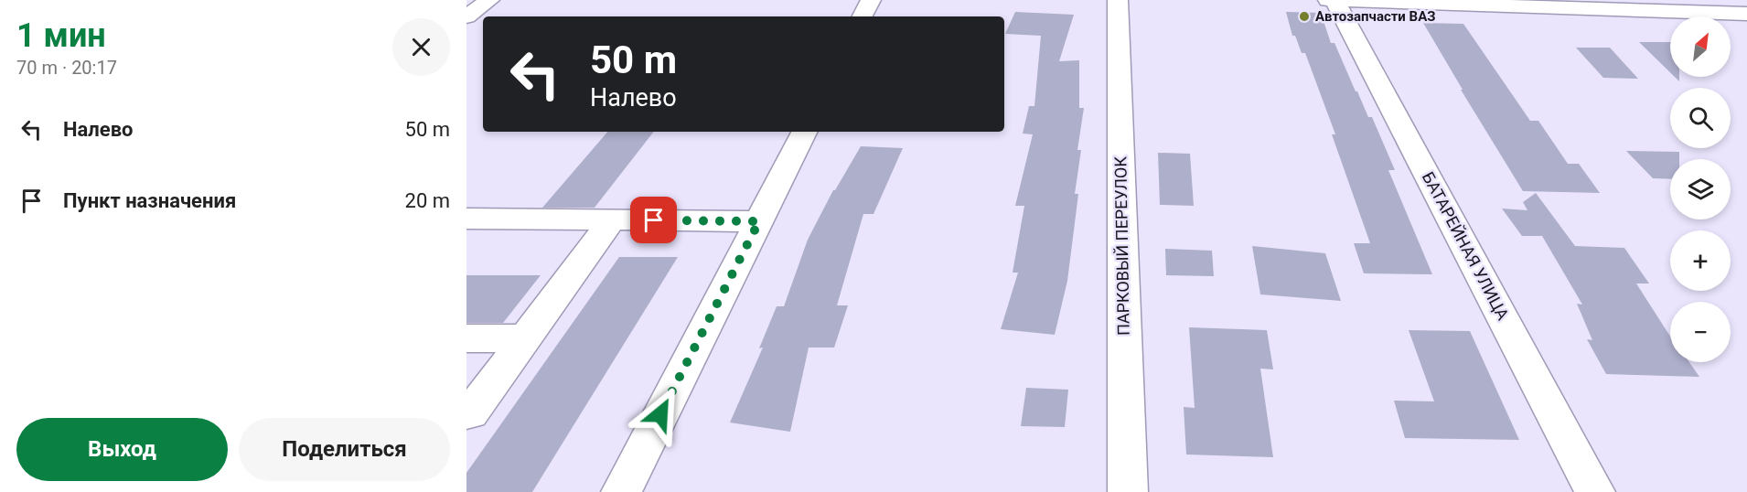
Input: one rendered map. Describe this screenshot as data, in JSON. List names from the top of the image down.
{
  "streets": {
    "street": ["ПАРКОВЫЙ ПЕРЕУЛОК", "БАТАРЕЙНАЯ УЛИЦА"]
  },
  "places": ["Автозапчасти ВАЗ"],
  "north": "top right",
  "page": {
    "heading": ["1 мин", "70 m · 20:17"],
    "map_buttons": ["+", "−"],
    "turn": ["50 m", "Налево"],
    "list": [
      {
        "name": "Налево",
        "value": "50 m"
      },
      {
        "name": "Пункт назначения",
        "value": "20 m"
      }
    ],
    "buttons": ["Выход", "Поделиться"]
  }
}
